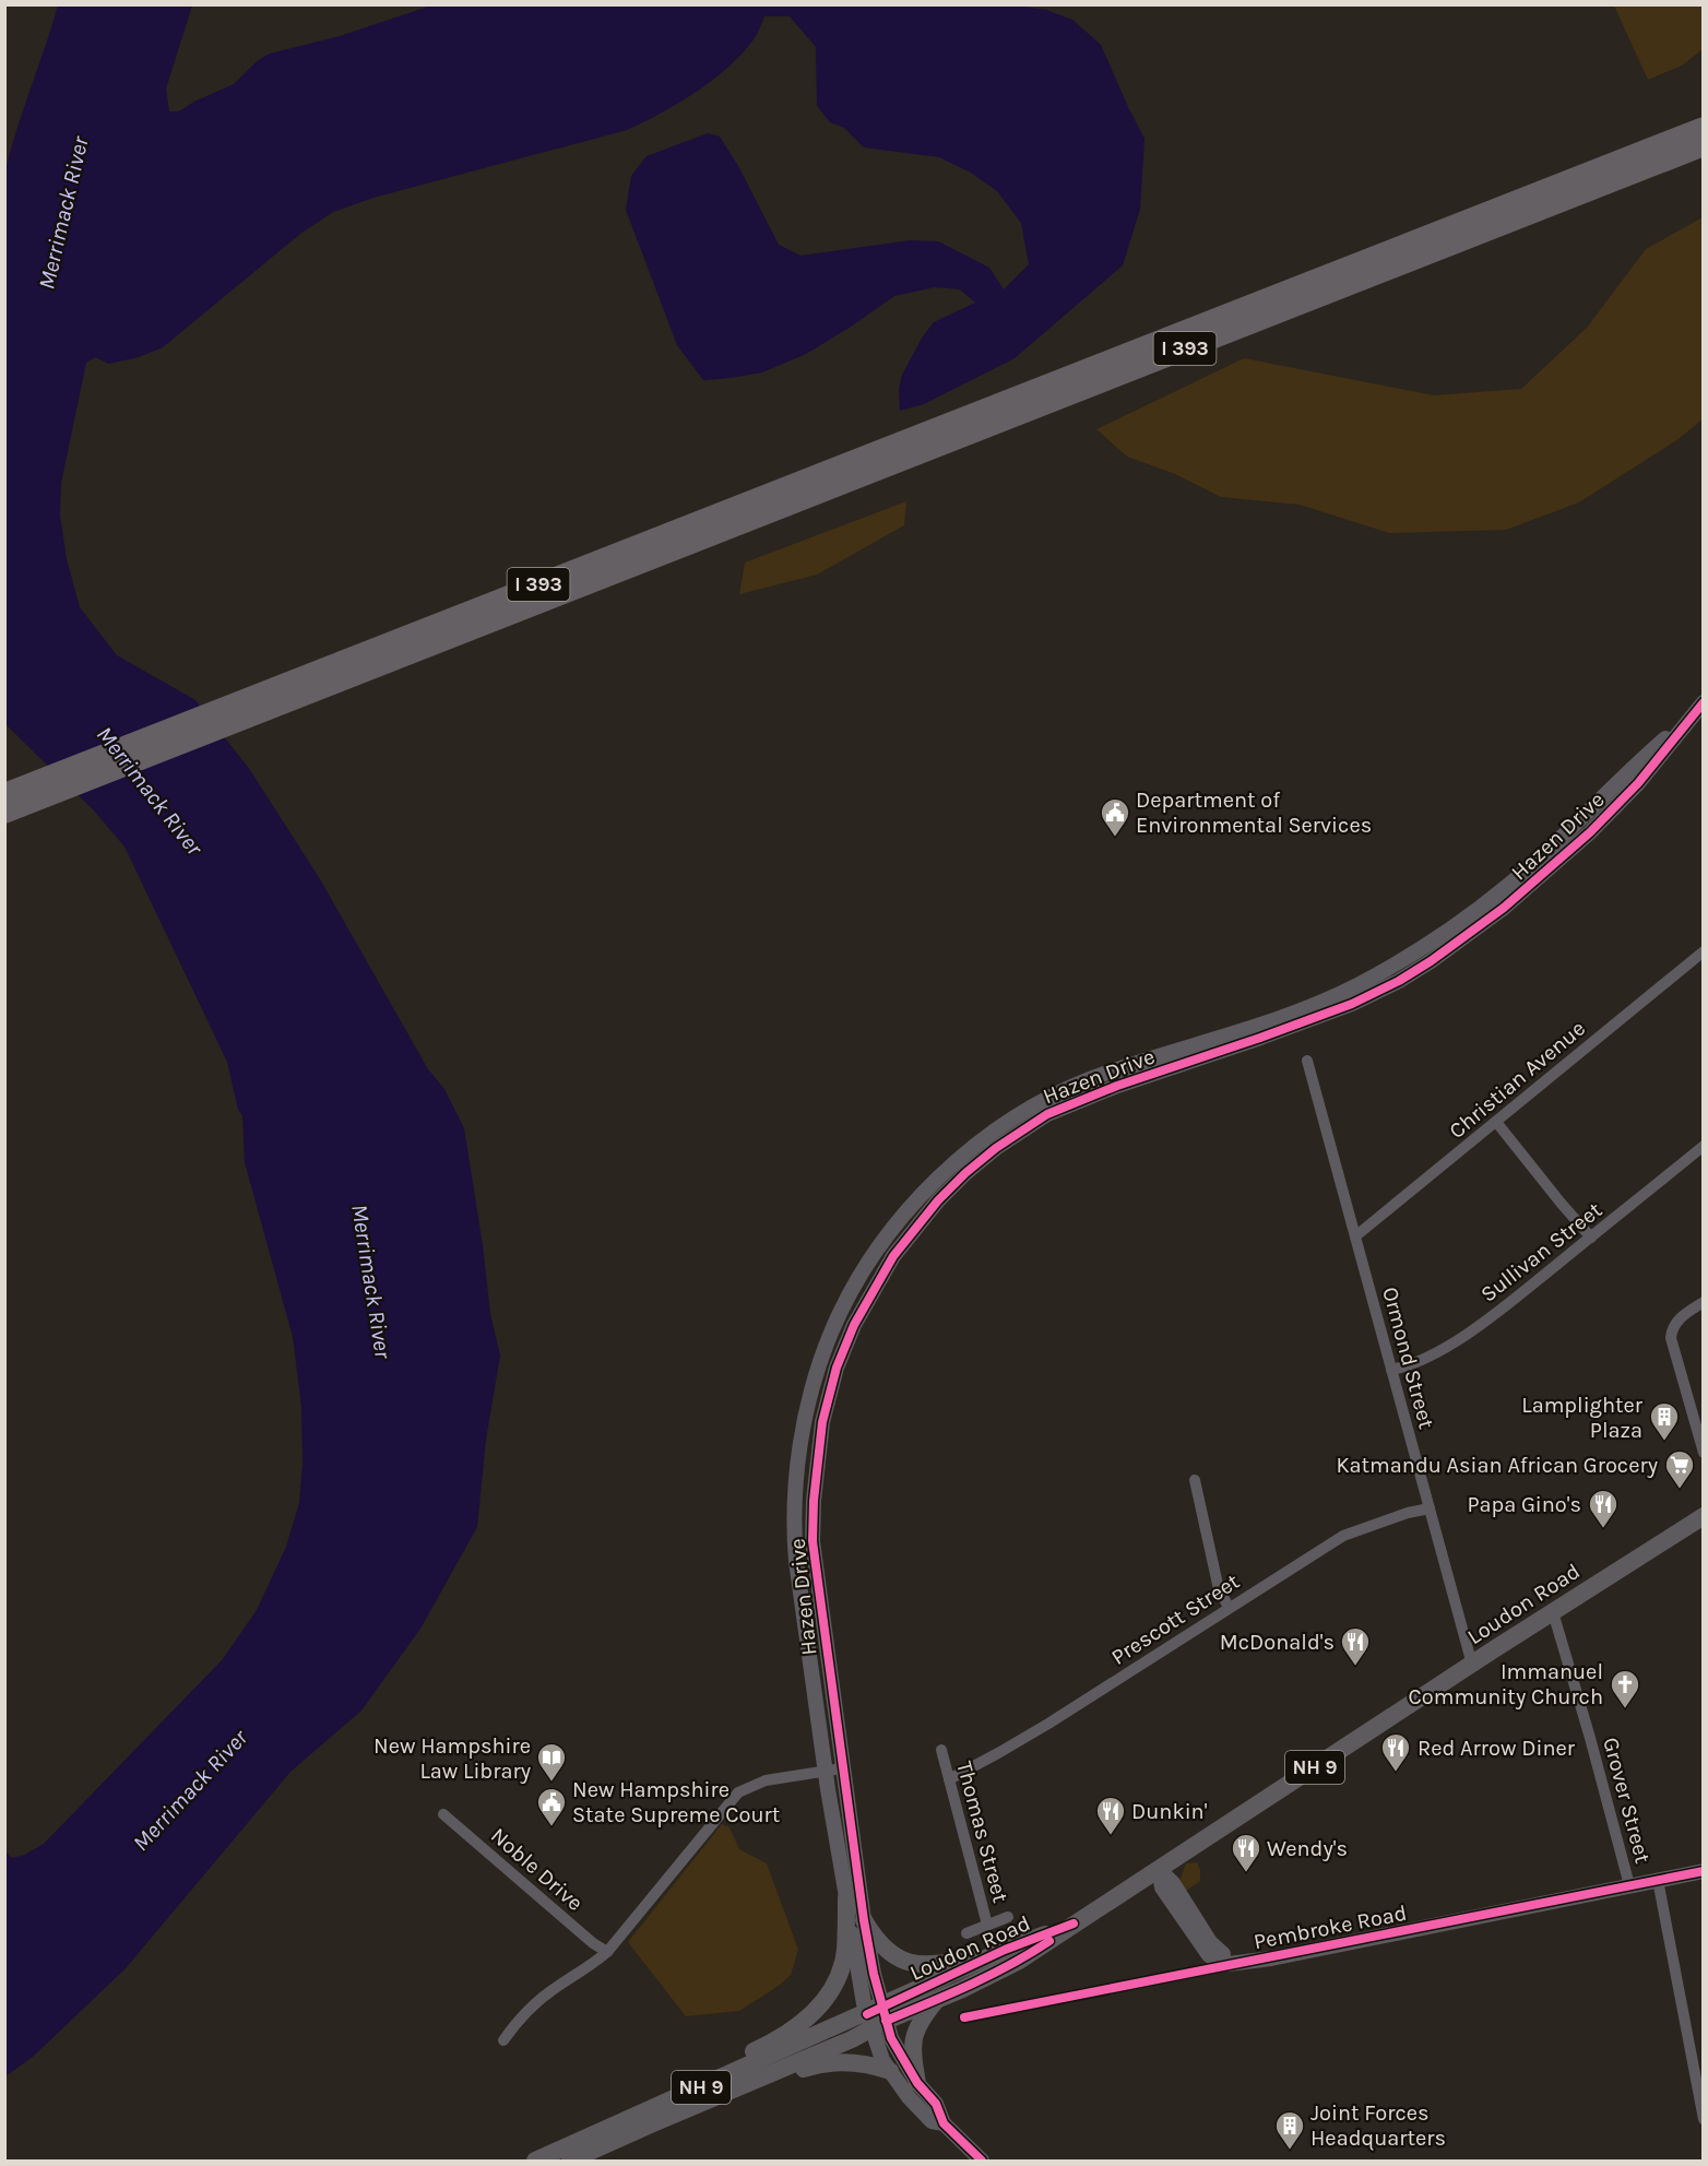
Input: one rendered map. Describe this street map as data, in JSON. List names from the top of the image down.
{
  "streets": {
    "highway": ["I 393"],
    "main road": ["Loudon Road", "NH 9"],
    "street": [
      "Hazen Drive",
      "Christian Avenue",
      "Sullivan Street",
      "Ormond Street",
      "Prescott Street",
      "Grover Street",
      "Thomas Street",
      "Noble Drive",
      "Pembroke Road"
    ]
  },
  "crossings": [
    ["Hazen Drive", "Loudon Road"],
    ["Christian Avenue", "Ormond Street"],
    ["Sullivan Street", "Ormond Street"],
    ["Ormond Street", "Loudon Road"],
    ["Ormond Street", "Prescott Street"],
    ["Loudon Road", "Grover Street"],
    ["Prescott Street", "Thomas Street"],
    ["Grover Street", "Pembroke Road"]
  ],
  "water": ["Merrimack River"],
  "places": {
    "public building": ["Department of Environmental Services", "New Hampshire State Supreme Court"],
    "building": ["Lamplighter Plaza", "Joint Forces Headquarters"],
    "supermarket": ["Katmandu Asian African Grocery"],
    "restaurant": [
      "Papa Gino's",
      "McDonald's",
      "Red Arrow Diner",
      "Dunkin'",
      "Wendy's"
    ],
    "church": ["Immanuel Community Church"],
    "library": ["New Hampshire Law Library"]
  }
}
